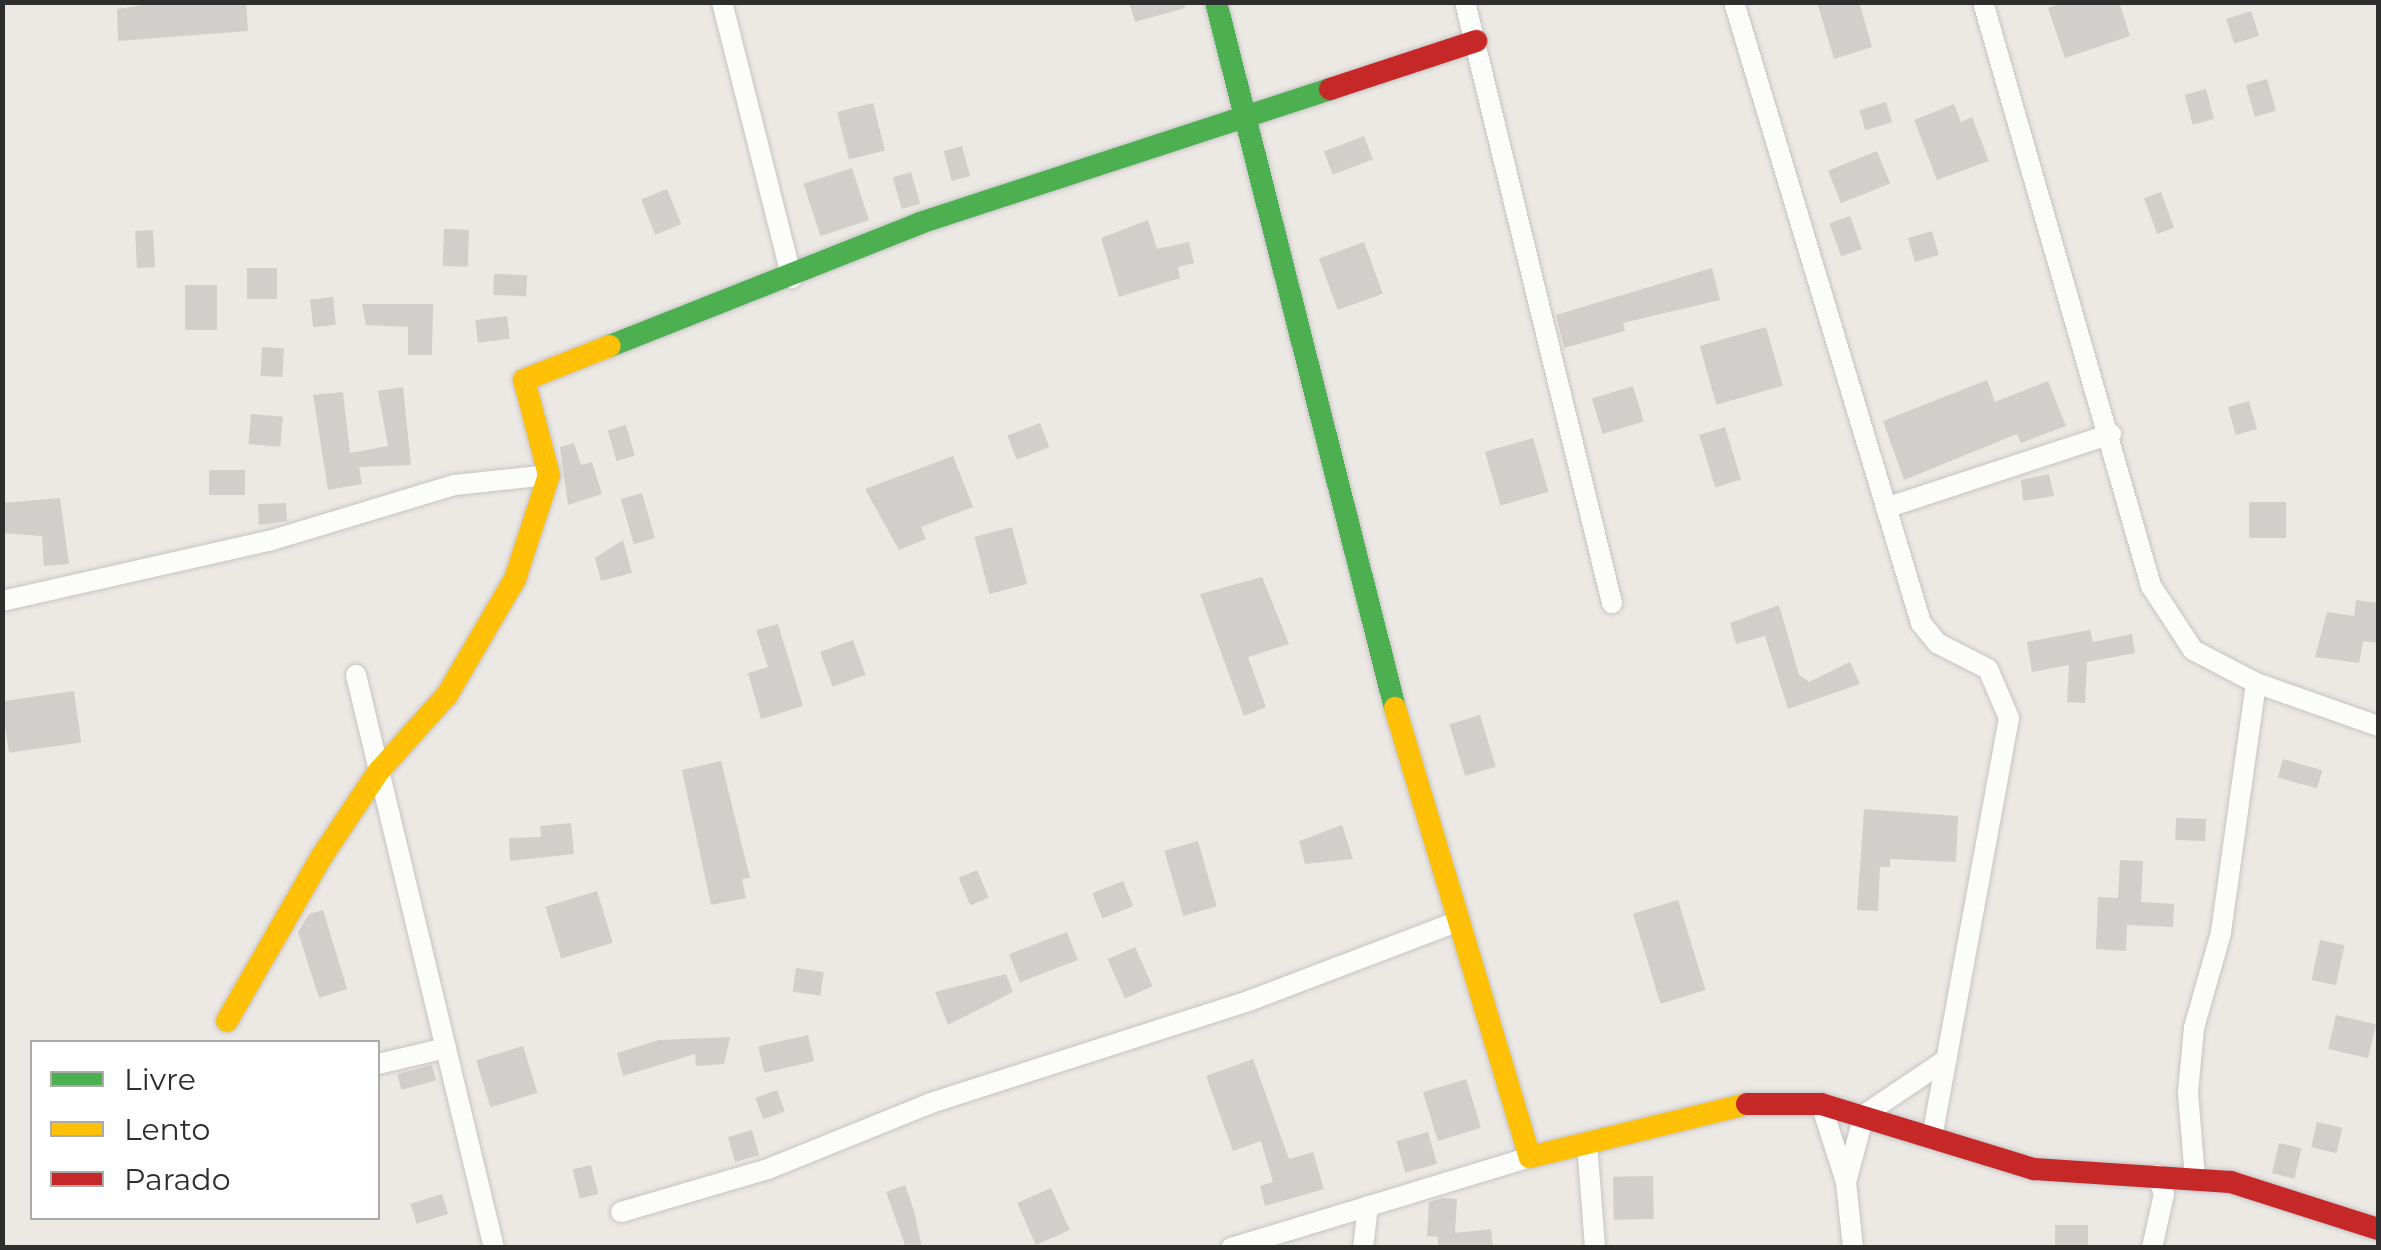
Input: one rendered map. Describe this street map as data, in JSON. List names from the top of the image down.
{
  "legend": ["Livre", "Lento", "Parado"]
}
